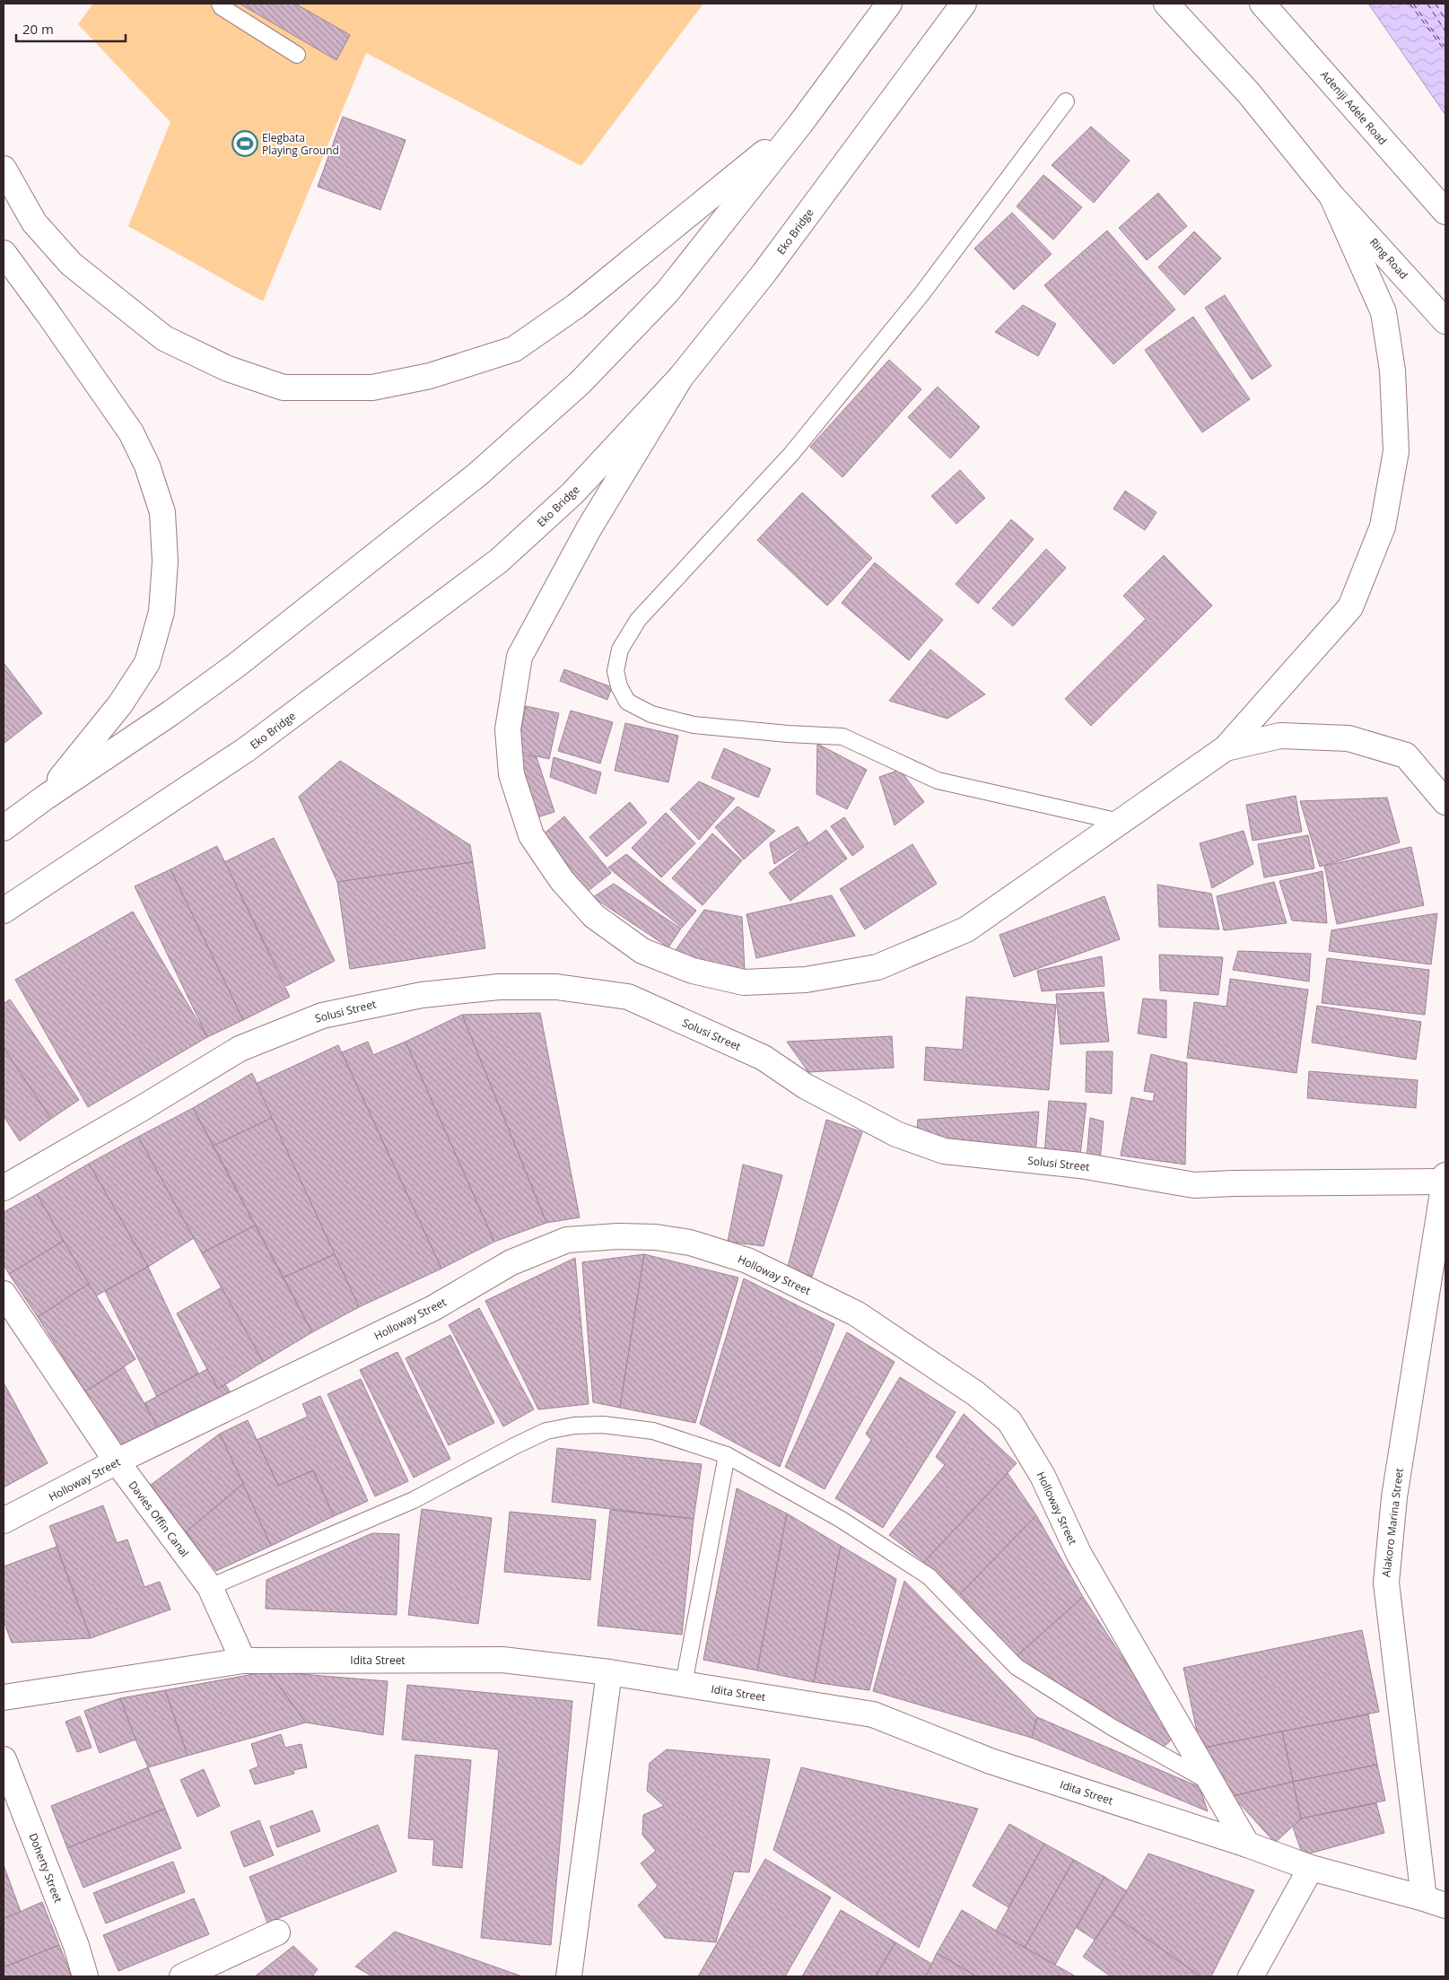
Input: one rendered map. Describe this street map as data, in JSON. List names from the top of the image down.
{
  "streets": {
    "main road": [
      "Adeniji Adele Road",
      "Eko Bridge",
      "Ring Road",
      "Solusi Street",
      "Holloway Street",
      "Davies Offin Canal",
      "Alakoro Marina Street",
      "Idita Street",
      "Doherty Street"
    ]
  },
  "crossings": [
    ["Solusi Street", "Alakoro Marina Street"],
    ["Holloway Street", "Davies Offin Canal"],
    ["Holloway Street", "Idita Street"],
    ["Davies Offin Canal", "Idita Street"],
    ["Alakoro Marina Street", "Idita Street"]
  ],
  "places": {
    "sports": ["Elegbata Playing Ground"]
  },
  "scale_bar": "20 m"
}
